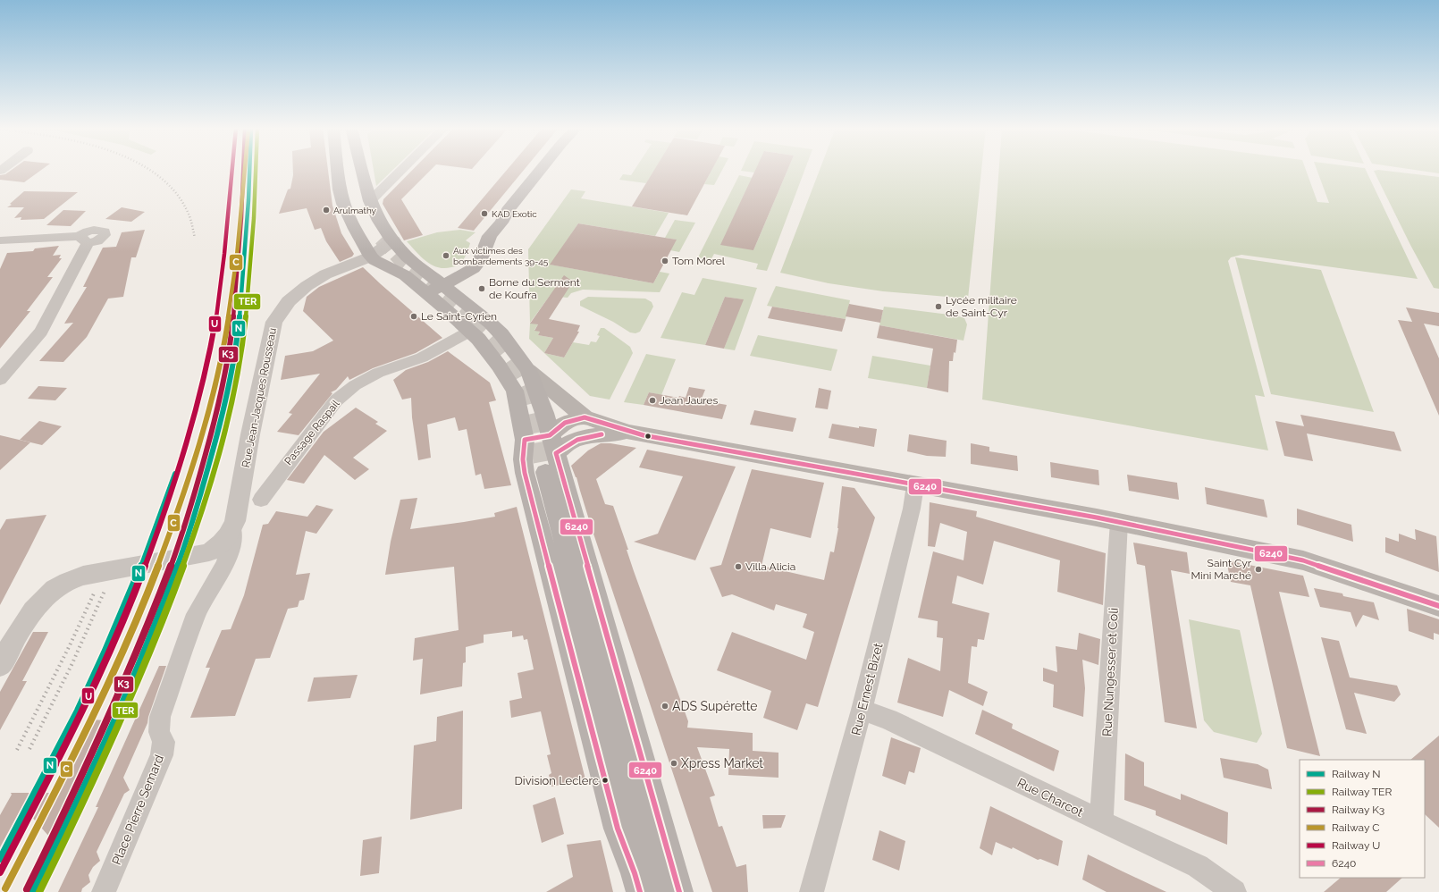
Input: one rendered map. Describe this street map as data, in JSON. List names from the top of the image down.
{
  "streets": {
    "street": [
      "Rue Jean-Jacques Rousseau",
      "Passage Raspail",
      "Rue Nungesser et Coli",
      "Rue Ernest Bizet",
      "Rue Charcot",
      "Place Pierre Semard"
    ]
  },
  "crossings": [
    ["Rue Jean-Jacques Rousseau", "Place Pierre Semard"],
    ["Rue Nungesser et Coli", "Rue Charcot"],
    ["Rue Ernest Bizet", "Rue Charcot"]
  ],
  "places": [
    "Arulmathy",
    "KAD Exotic",
    "Aux victimes des bombardements 39-45",
    "Tom Morel",
    "Borne du Serment de Koufra",
    "Lycée militaire de Saint-Cyr",
    "Le Saint-Cyrien",
    "Jean Jaures",
    "Villa Alicia",
    "Saint Cyr Mini Marché",
    "ADS Supérette",
    "Xpress Market",
    "Division Leclerc"
  ],
  "lines": [
    "rail line N",
    "rail line TER",
    "rail line K3",
    "rail line C",
    "rail line U",
    "transit line 6240"
  ],
  "legend": [
    "Railway N",
    "Railway TER",
    "Railway K3",
    "Railway C",
    "Railway U",
    "6240"
  ]
}
